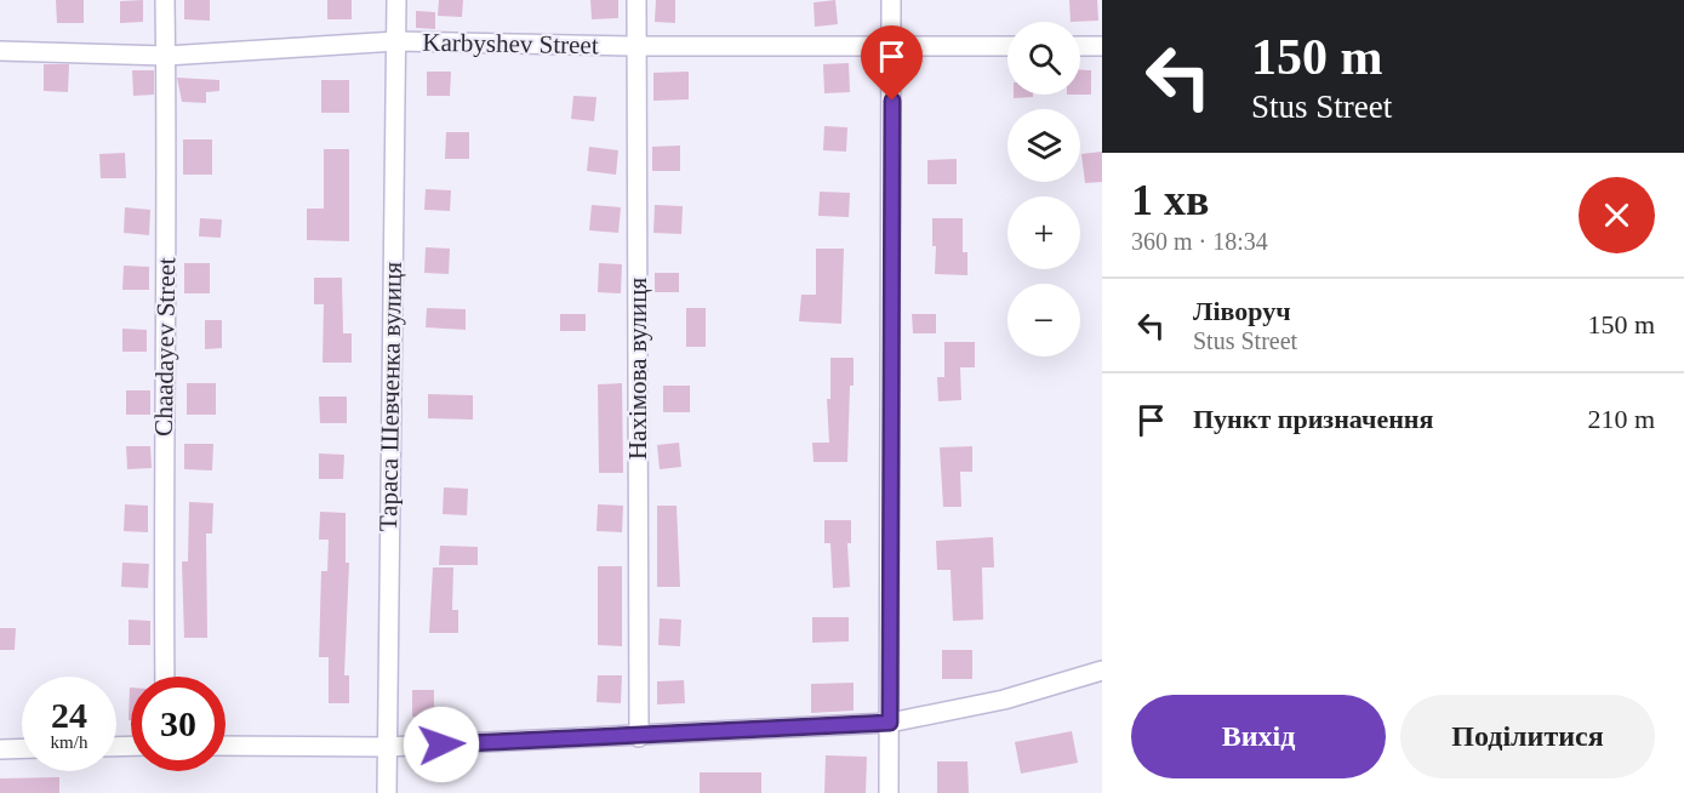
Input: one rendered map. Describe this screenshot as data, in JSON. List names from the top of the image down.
{
  "streets": {
    "street": [
      "Karbyshev Street",
      "Chaadayev Street",
      "Нахімова вулиця",
      "Тараса Шевченка вулиця"
    ]
  },
  "crossings": [
    ["Karbyshev Street", "Chaadayev Street"],
    ["Karbyshev Street", "Нахімова вулиця"],
    ["Karbyshev Street", "Тараса Шевченка вулиця"]
  ],
  "page": {
    "turn": ["150 m", "Stus Street"],
    "map_buttons": ["+", "−"],
    "heading": ["1 хв", "360 m · 18:34"],
    "list": [
      {
        "name": "Ліворуч",
        "note": "Stus Street",
        "value": "150 m"
      },
      {
        "name": "Пункт призначення",
        "value": "210 m"
      }
    ],
    "speed": "24 km/h",
    "limit": "30",
    "buttons": ["Вихід", "Поділитися"]
  }
}
